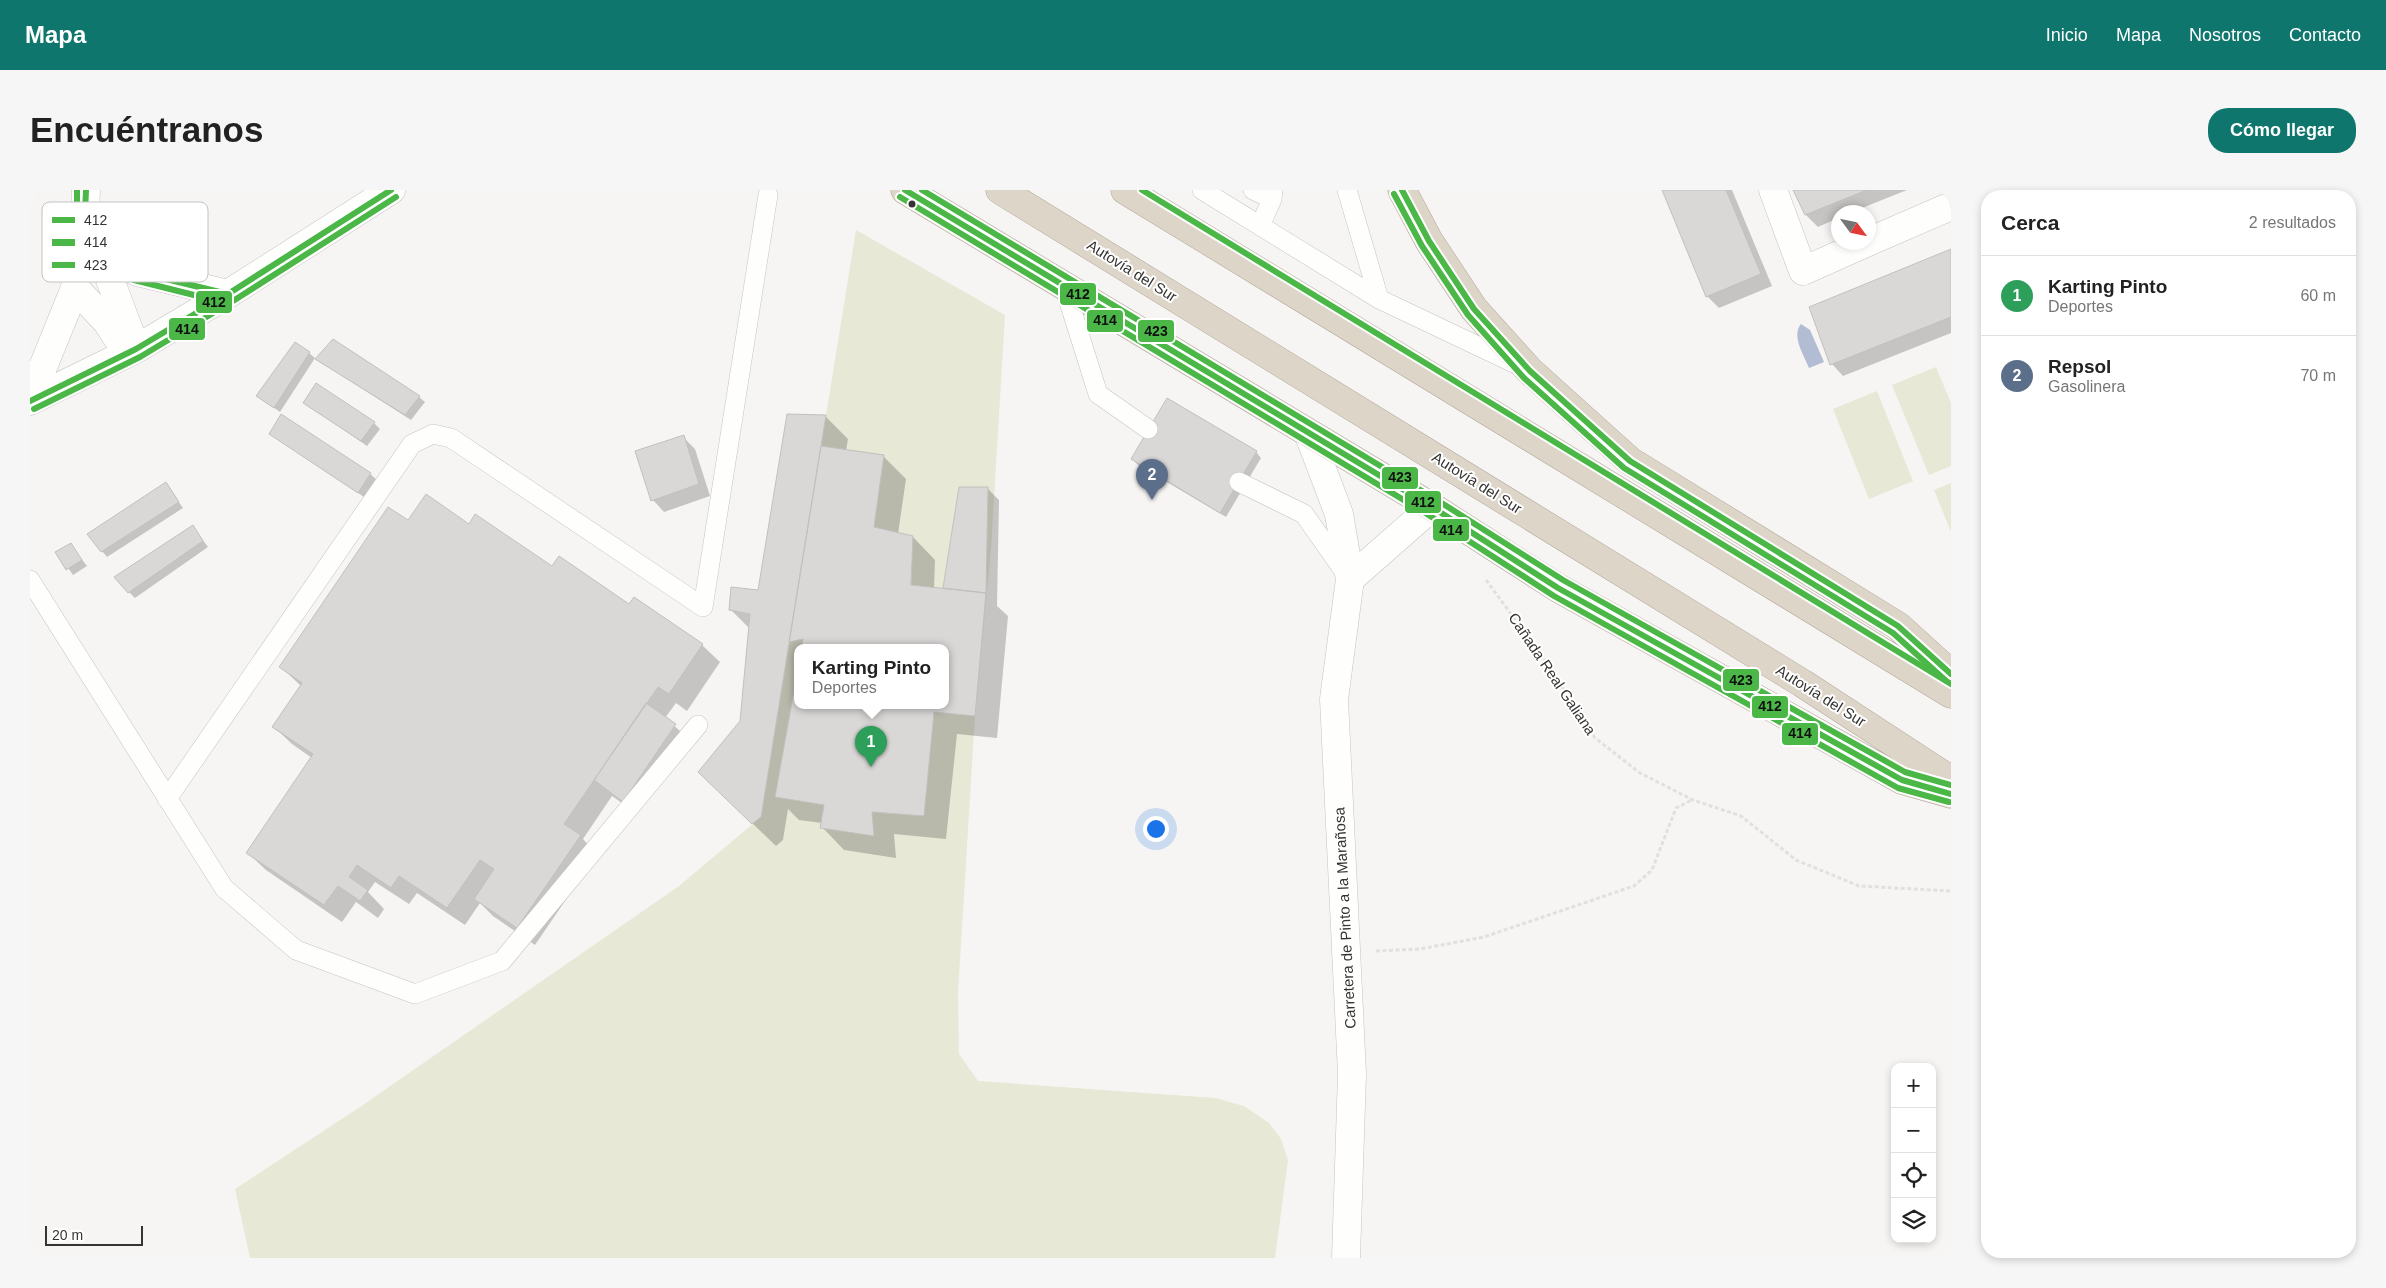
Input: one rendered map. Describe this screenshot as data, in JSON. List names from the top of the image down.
{
  "streets": {
    "highway": ["Autovía del Sur"],
    "street": ["Carretera de Pinto a la Marañosa"],
    "path": ["Cañada Real Galiana"]
  },
  "lines": ["transit line 412", "transit line 414", "transit line 423"],
  "legend": ["412", "414", "423"],
  "scale_bar": "20 m",
  "north": "bottom right",
  "page": {
    "header": "Mapa",
    "nav": [
      "Inicio",
      "Mapa",
      "Nosotros",
      "Contacto"
    ],
    "buttons": "Cómo llegar",
    "title": "Encuéntranos",
    "heading": ["Cerca", "2 resultados"],
    "list": [
      {
        "mark": "1",
        "name": "Karting Pinto",
        "note": "Deportes",
        "value": "60 m"
      },
      {
        "mark": "2",
        "name": "Repsol",
        "note": "Gasolinera",
        "value": "70 m"
      }
    ],
    "pins": ["2", "1"],
    "popup": ["Karting Pinto", "Deportes"],
    "map_buttons": ["+", "−"],
    "scale": "20 m"
  }
}
